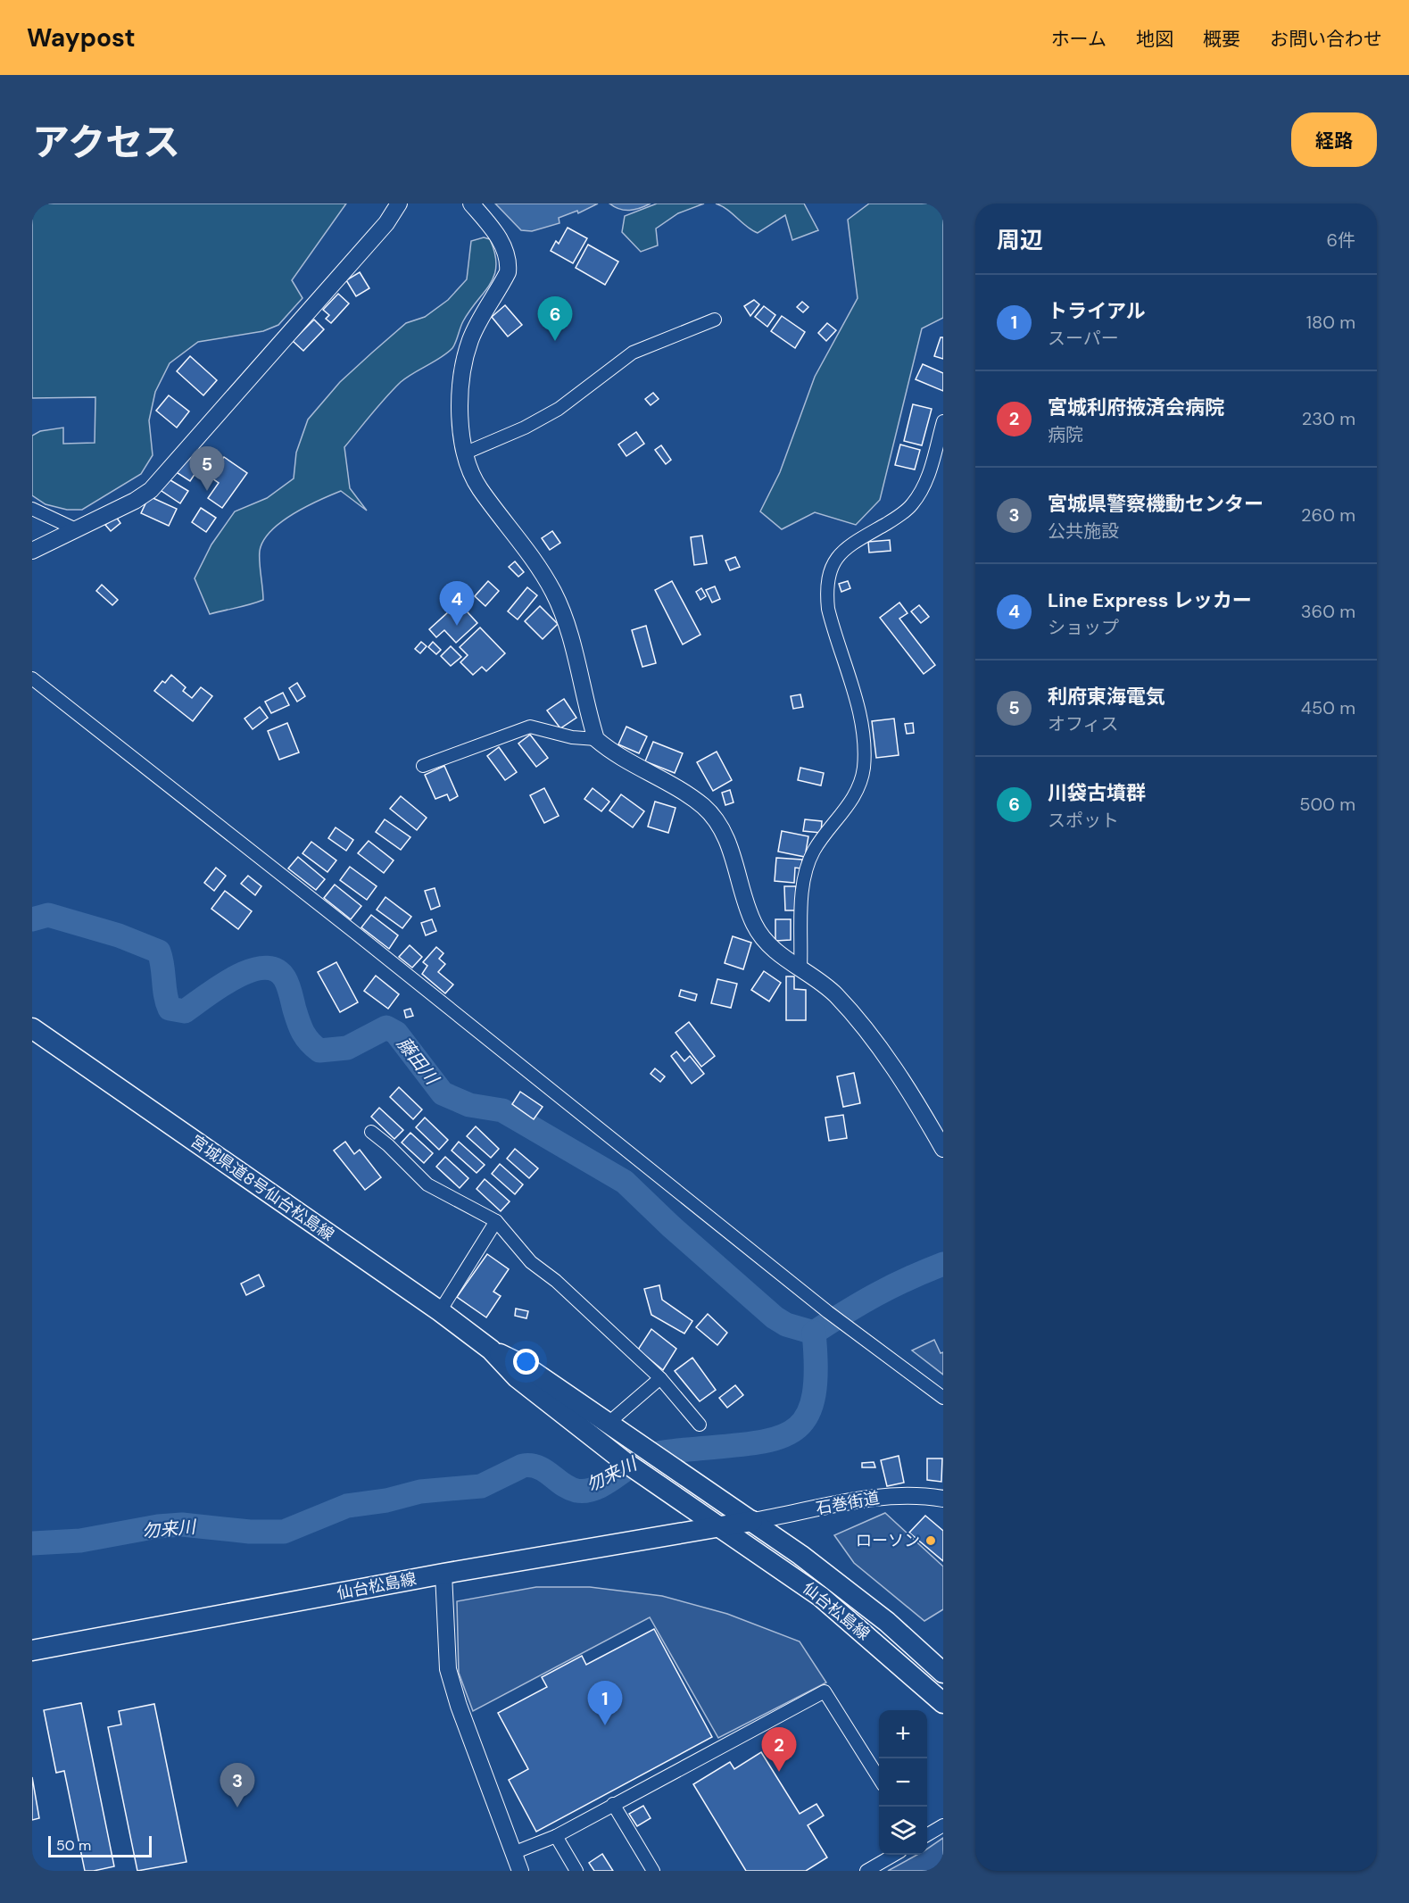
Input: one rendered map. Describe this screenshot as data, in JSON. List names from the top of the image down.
{
  "streets": {
    "main road": ["宮城県道8号仙台松島線", "仙台松島線"],
    "street": ["石巻街道"]
  },
  "crossings": [
    ["宮城県道8号仙台松島線", "仙台松島線"],
    ["石巻街道", "仙台松島線"]
  ],
  "water": ["藤田川", "勿来川"],
  "places": ["ローソン"],
  "scale_bar": "50 m",
  "page": {
    "header": "Waypost",
    "nav": [
      "ホーム",
      "地図",
      "概要",
      "お問い合わせ"
    ],
    "title": "アクセス",
    "buttons": "経路",
    "heading": ["周辺", "6件"],
    "list": [
      {
        "mark": "1",
        "name": "トライアル",
        "note": "スーパー",
        "value": "180 m"
      },
      {
        "mark": "2",
        "name": "宮城利府掖済会病院",
        "note": "病院",
        "value": "230 m"
      },
      {
        "mark": "3",
        "name": "宮城県警察機動センター",
        "note": "公共施設",
        "value": "260 m"
      },
      {
        "mark": "4",
        "name": "Line Express レッカー",
        "note": "ショップ",
        "value": "360 m"
      },
      {
        "mark": "5",
        "name": "利府東海電気",
        "note": "オフィス",
        "value": "450 m"
      },
      {
        "mark": "6",
        "name": "川袋古墳群",
        "note": "スポット",
        "value": "500 m"
      }
    ],
    "pins": [
      "6",
      "5",
      "4",
      "1",
      "2",
      "3"
    ],
    "map_buttons": ["+", "−"],
    "scale": "50 m"
  }
}
